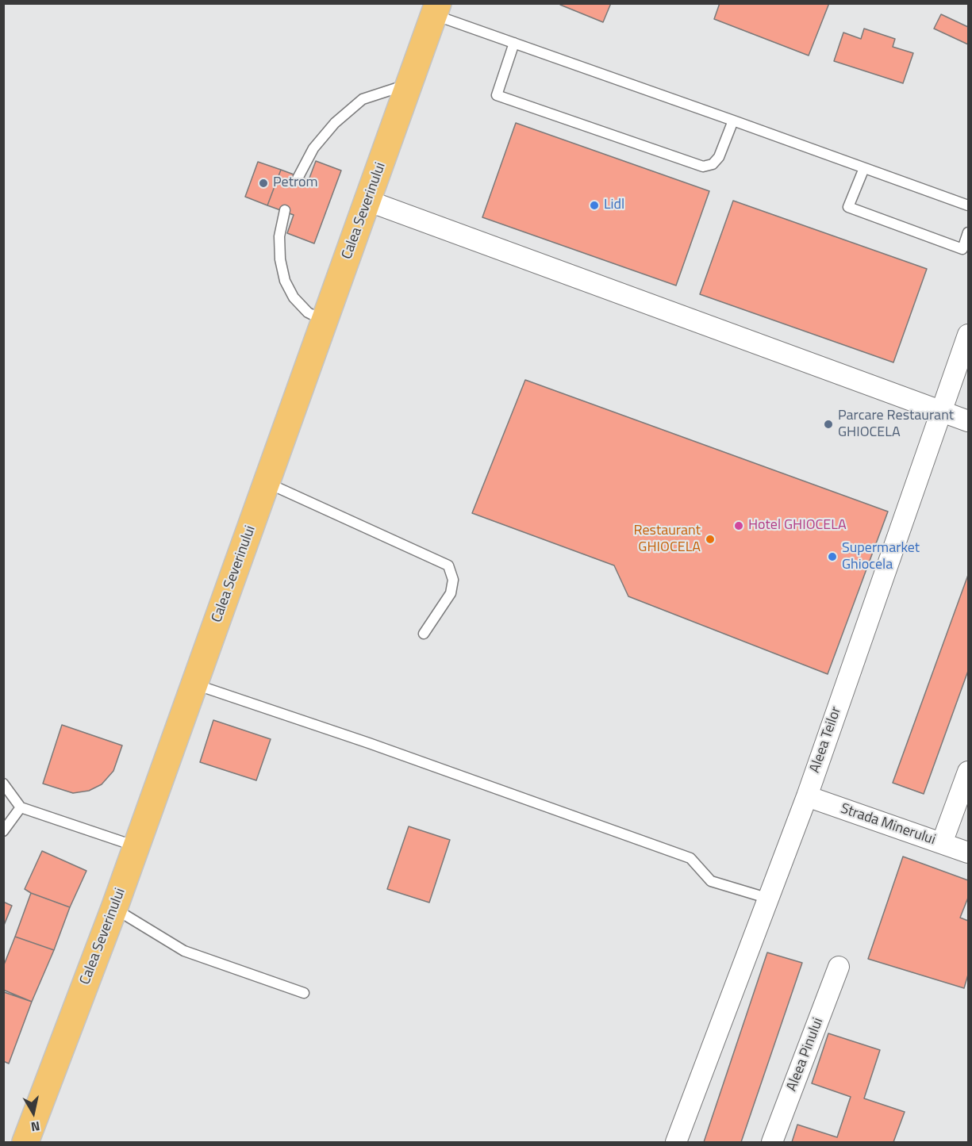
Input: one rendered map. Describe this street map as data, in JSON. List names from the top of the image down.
{
  "streets": {
    "main road": ["Calea Severinului"],
    "street": ["Aleea Teilor", "Strada Minerului", "Aleea Pinului"]
  },
  "crossings": [
    ["Aleea Teilor", "Strada Minerului"]
  ],
  "places": [
    "Petrom",
    "Lidl",
    "Parcare Restaurant GHIOCELA",
    "Hotel GHIOCELA",
    "Restaurant GHIOCELA",
    "Supermarket Ghiocela"
  ],
  "north": "bottom"
}
